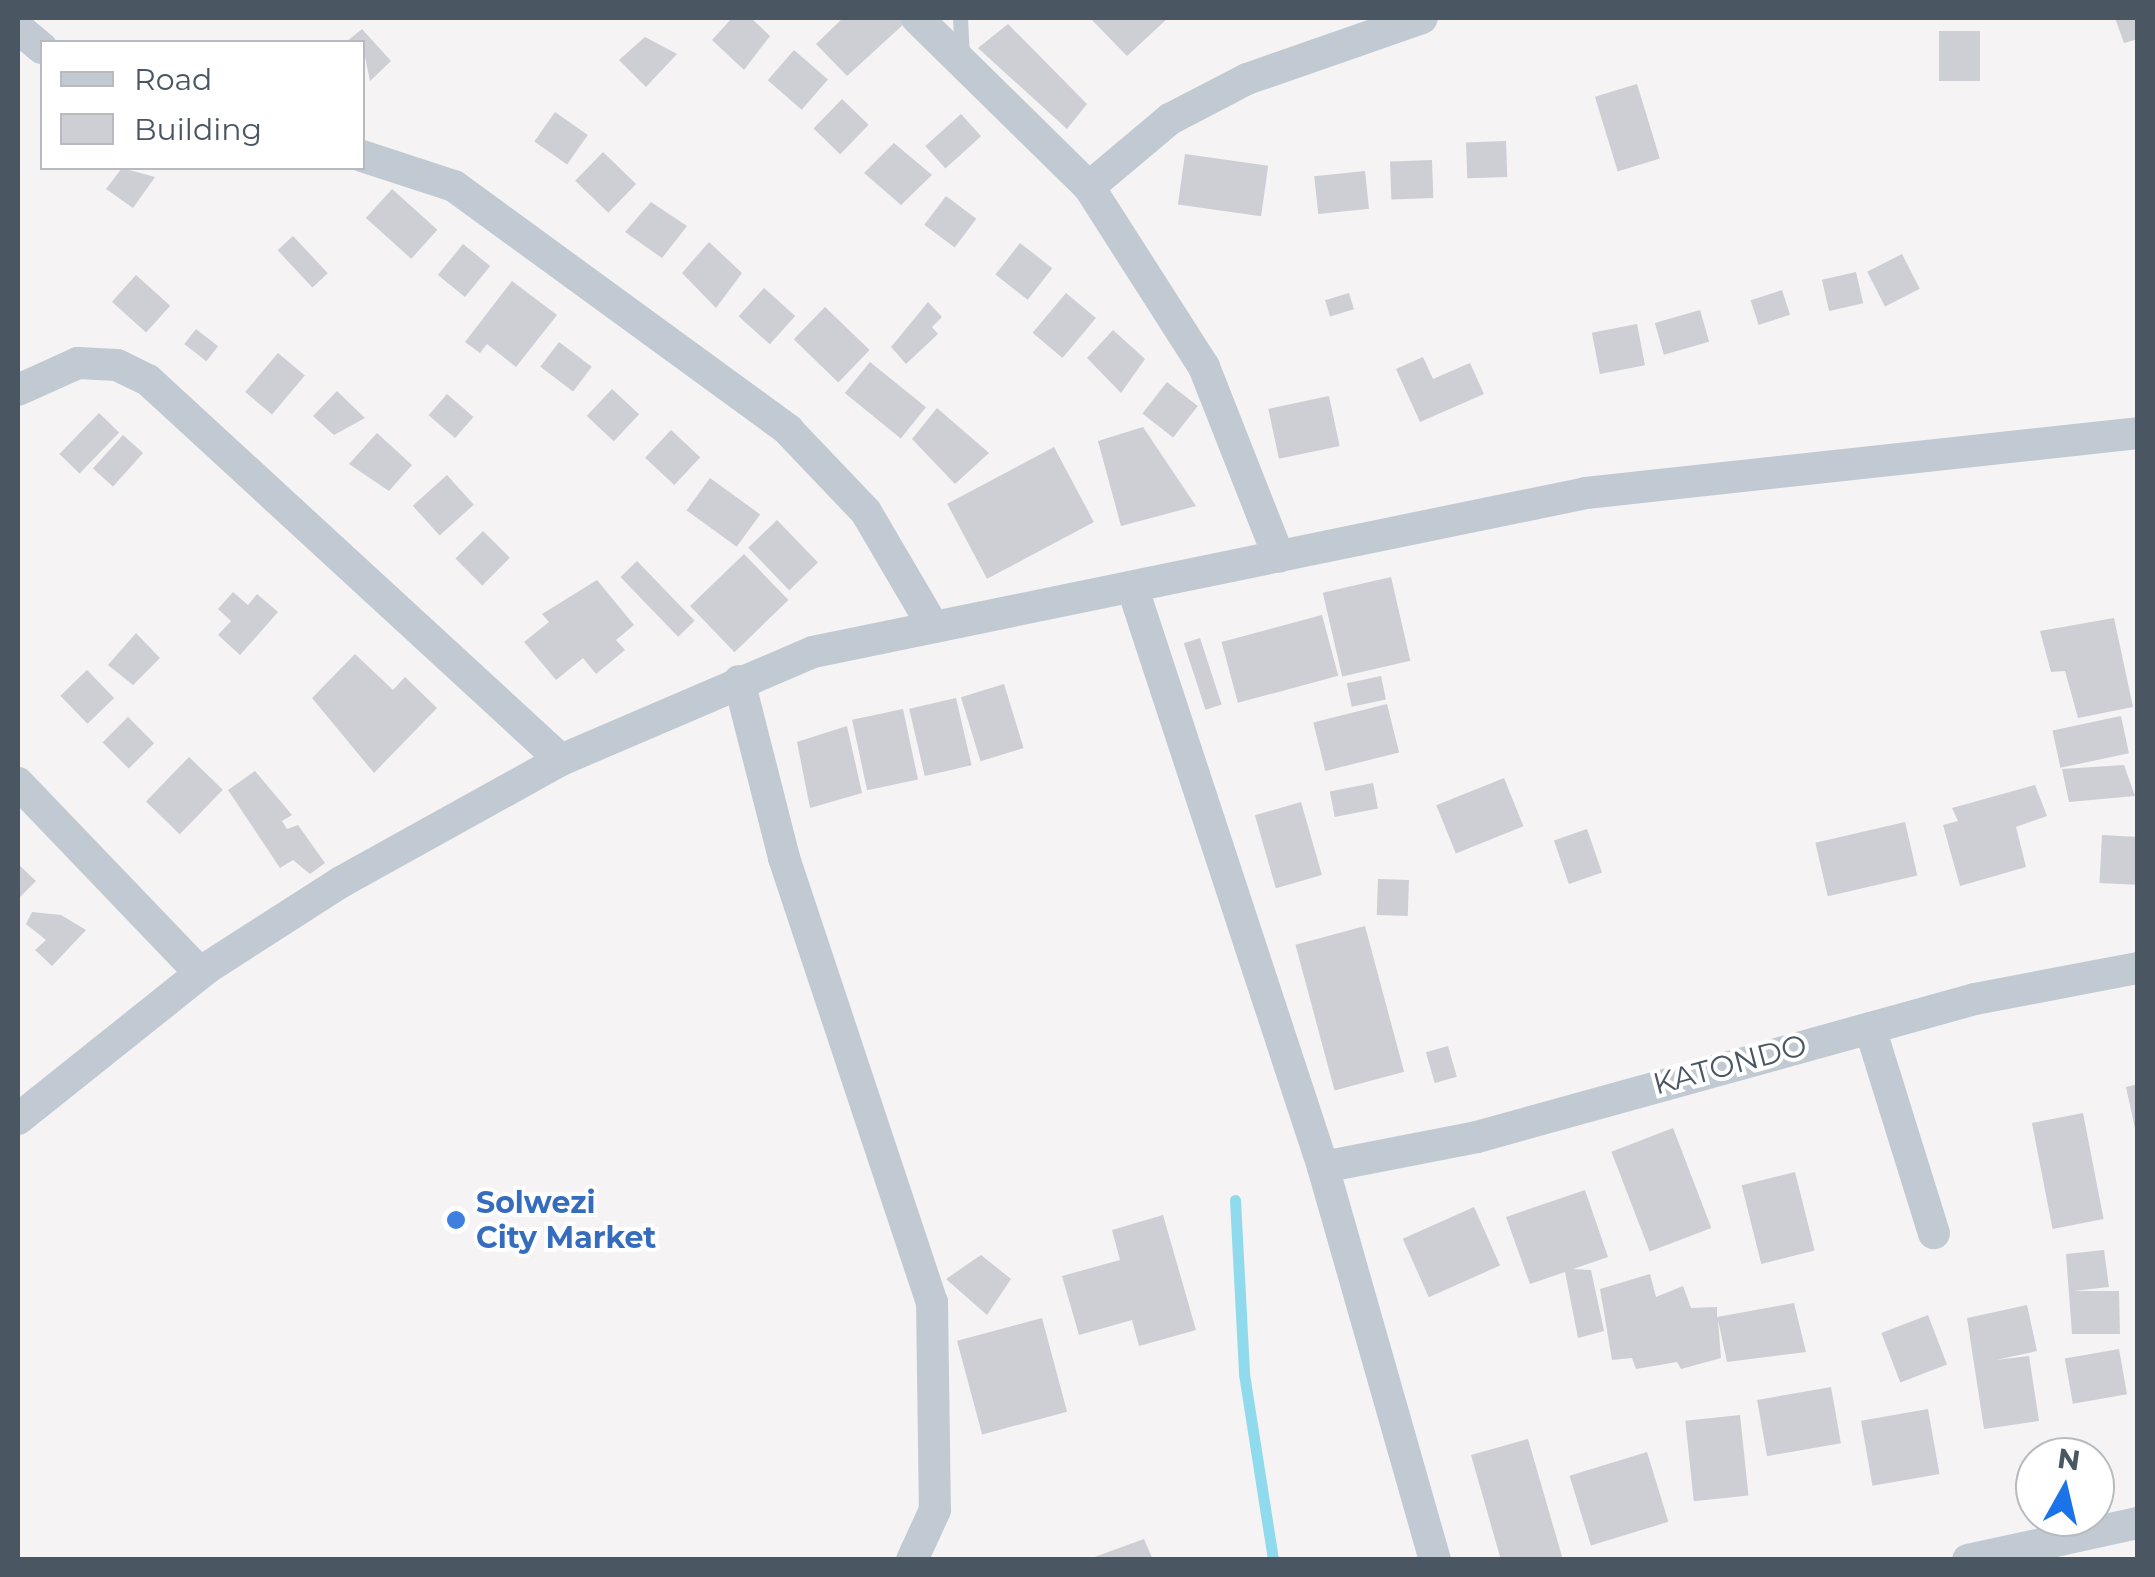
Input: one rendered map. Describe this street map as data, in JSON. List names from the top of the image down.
{
  "streets": {
    "street": ["KATONDO"]
  },
  "places": ["Solwezi City Market"],
  "legend": ["Road", "Building"],
  "north": "top"
}
